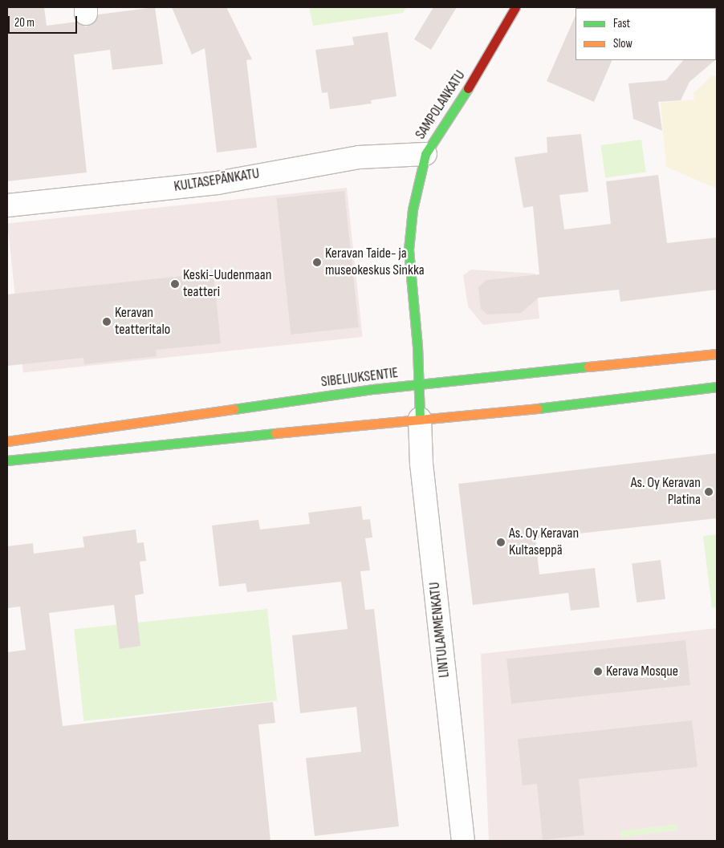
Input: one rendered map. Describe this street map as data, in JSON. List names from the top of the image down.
{
  "streets": {
    "main road": ["SAMPOLANKATU", "SIBELIUKSENTIE"],
    "street": ["KULTASEPÄNKATU", "LINTULAMMENKATU"]
  },
  "crossings": [
    ["SAMPOLANKATU", "KULTASEPÄNKATU"],
    ["SAMPOLANKATU", "SIBELIUKSENTIE"],
    ["SAMPOLANKATU", "LINTULAMMENKATU"]
  ],
  "places": [
    "Keravan Taide- ja museokeskus Sinkka",
    "Keski-Uudenmaan teatteri",
    "Keravan teatteritalo",
    "As. Oy Keravan Platina",
    "As. Oy Keravan Kultaseppä",
    "Kerava Mosque"
  ],
  "legend": ["Fast", "Slow"],
  "scale_bar": "20 m"
}
